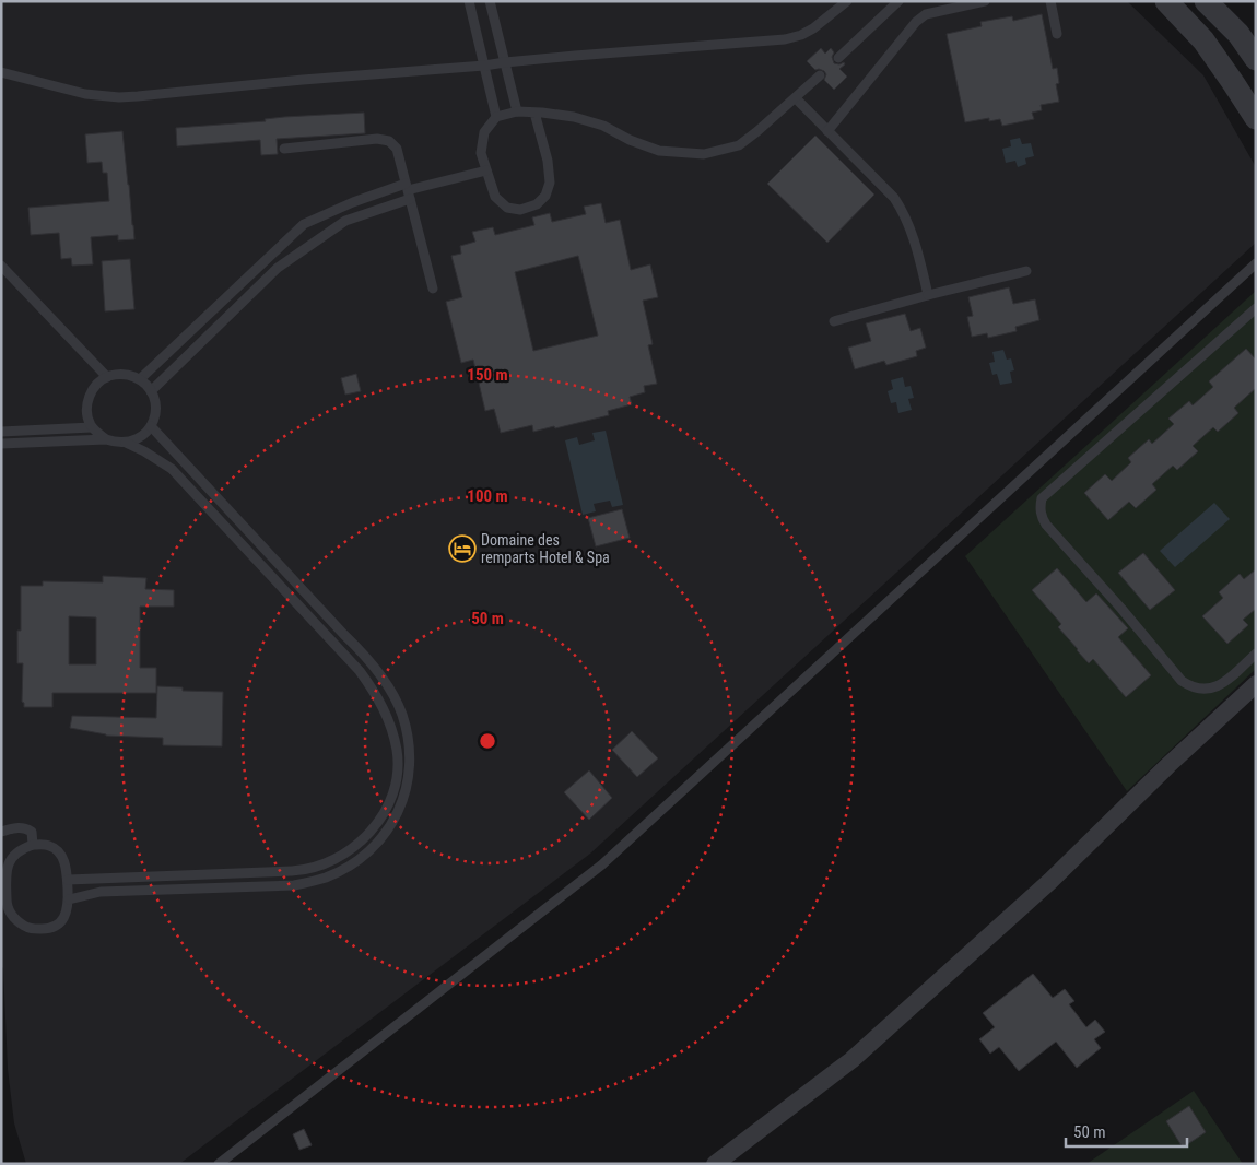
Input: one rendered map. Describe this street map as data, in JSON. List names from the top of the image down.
{
  "places": {
    "hotel": ["Domaine des remparts Hotel & Spa"]
  },
  "scale_bar": "50 m",
  "rings": ["150 m", "100 m", "50 m"]
}
